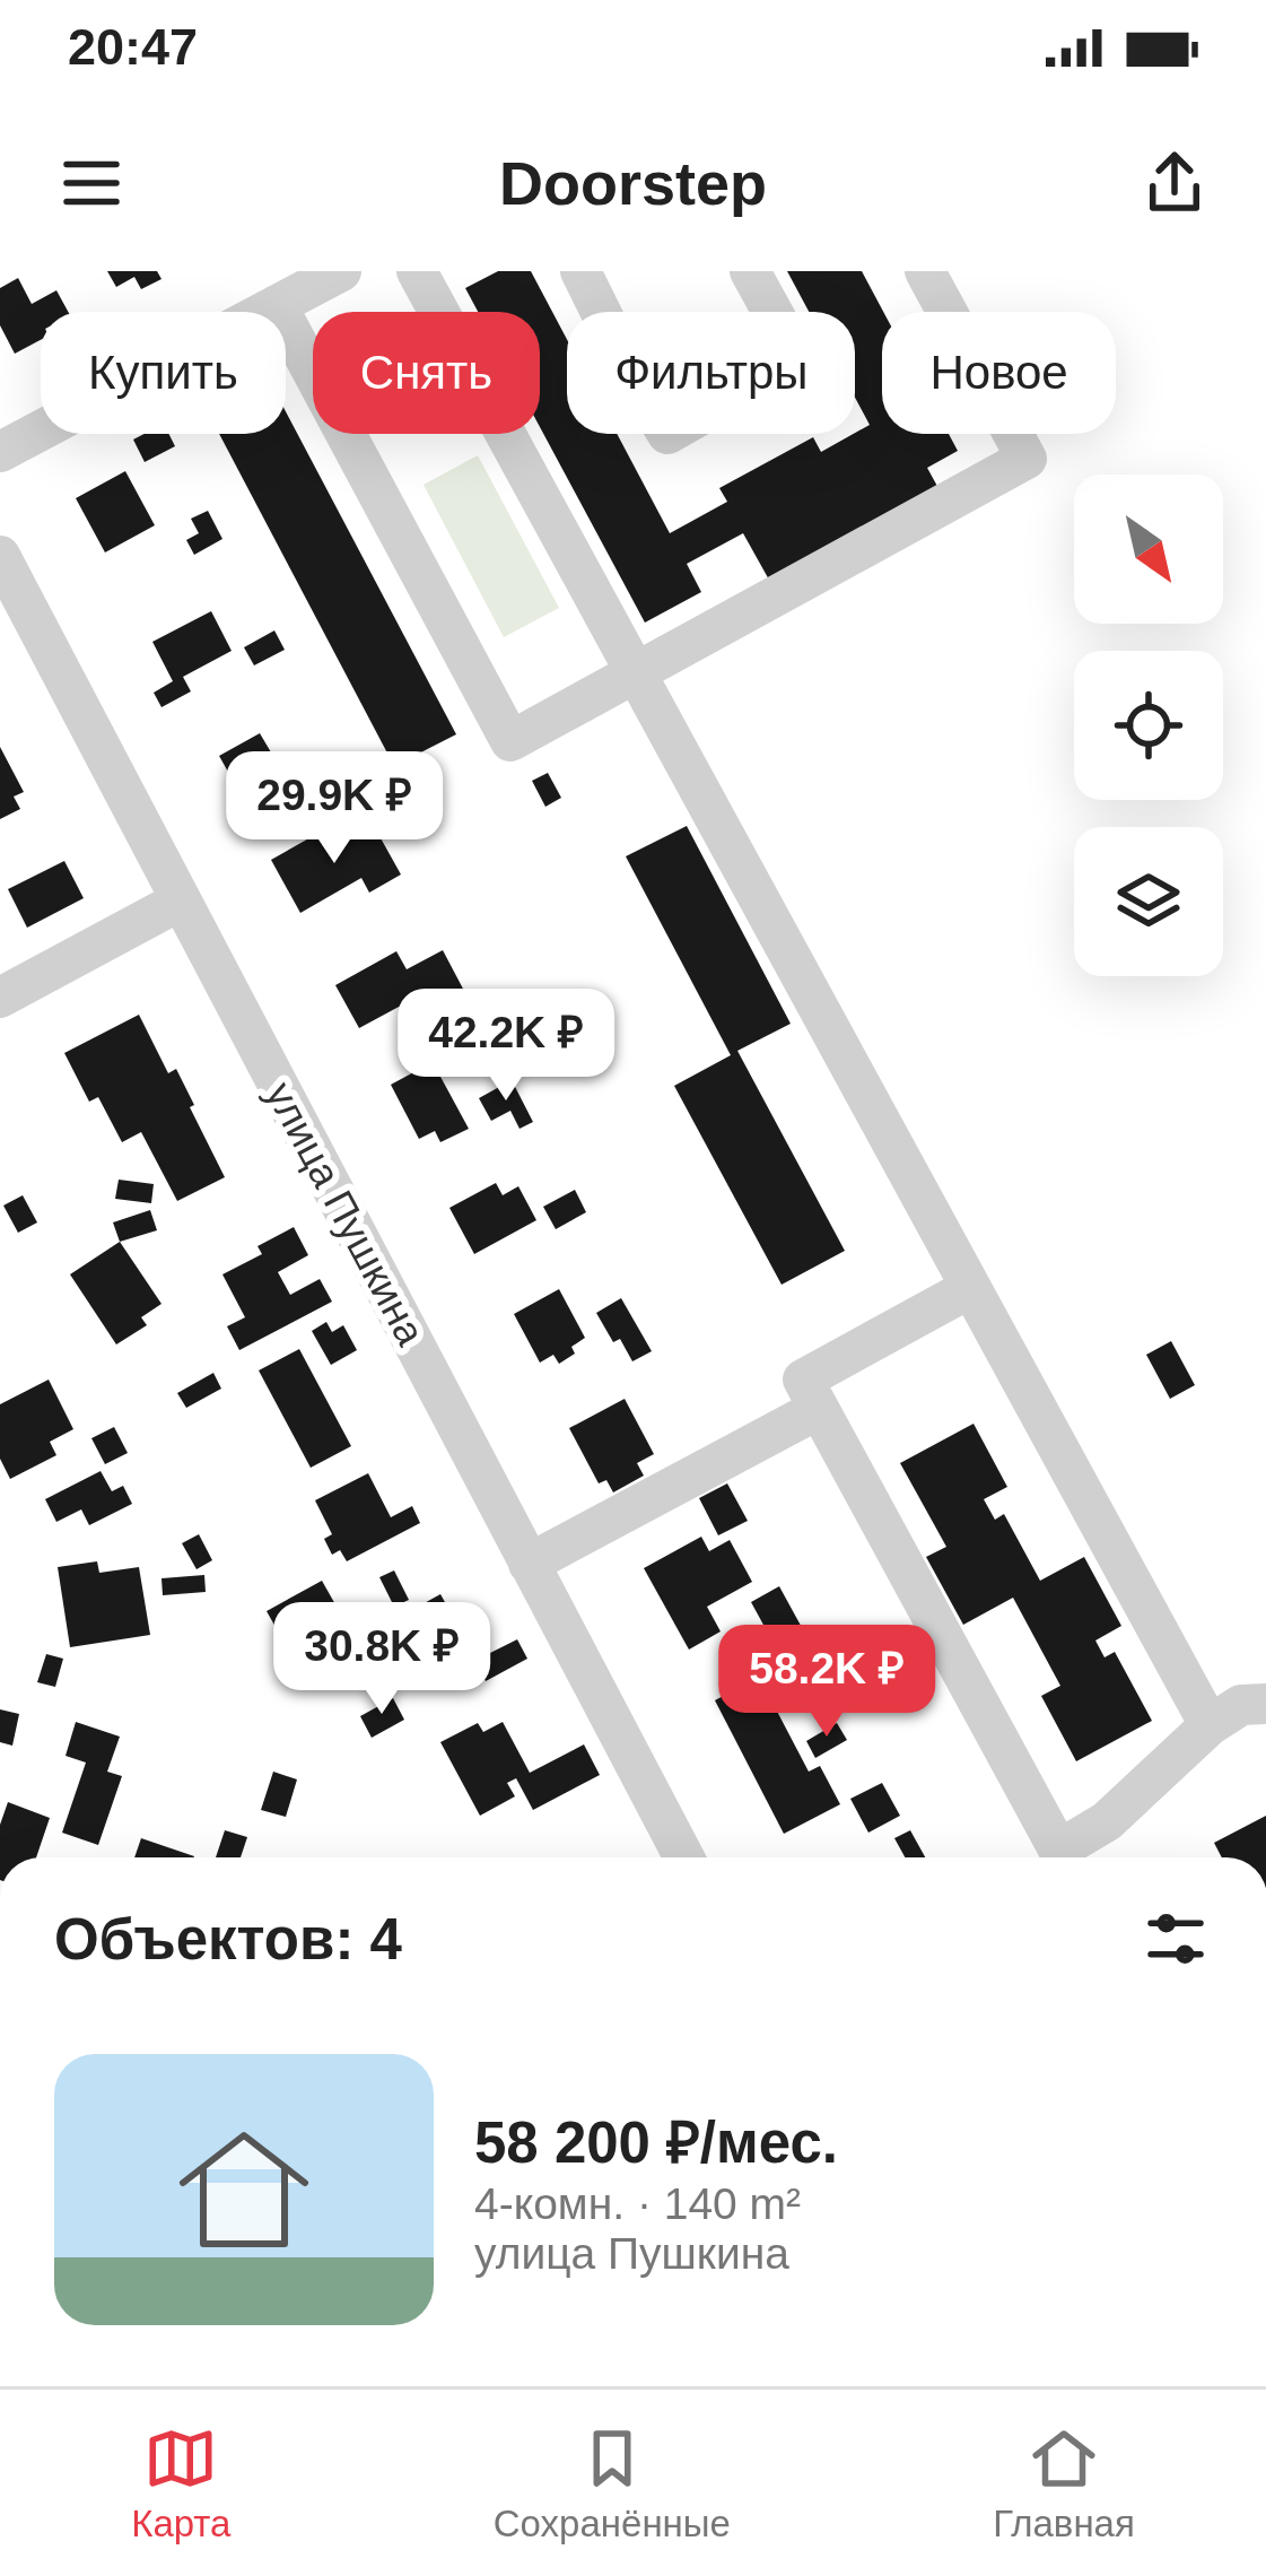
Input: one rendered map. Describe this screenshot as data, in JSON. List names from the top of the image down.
{
  "streets": {
    "street": ["улица Пушкина"]
  },
  "north": "bottom right",
  "page": {
    "status": "20:47",
    "header": "Doorstep",
    "chip": [
      "Купить",
      "Снять",
      "Фильтры",
      "Новое"
    ],
    "price": [
      "29.9K ₽",
      "42.2K ₽",
      "30.8K ₽",
      "58.2K ₽"
    ],
    "heading": "Объектов: 4",
    "list": [
      {
        "name": "58 200 ₽/мес.",
        "note": "4-комн. · 140 m² · улица Пушкина"
      }
    ],
    "tabs": ["Карта", "Сохранённые", "Главная"]
  }
}
